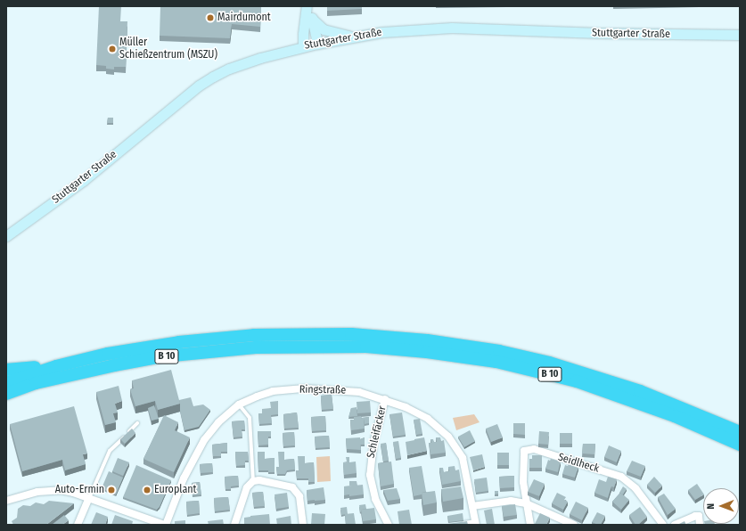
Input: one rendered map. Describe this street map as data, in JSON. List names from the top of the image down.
{
  "streets": {
    "highway": ["B 10"],
    "main road": ["Stuttgarter Straße"],
    "street": ["Ringstraße", "Schleifäcker", "Seidlheck"]
  },
  "crossings": [
    ["Ringstraße", "Schleifäcker"]
  ],
  "places": [
    "Mairdumont",
    "Müller Schießzentrum (MSZU)",
    "Auto-Ermin",
    "Europlant"
  ],
  "north": "left"
}
